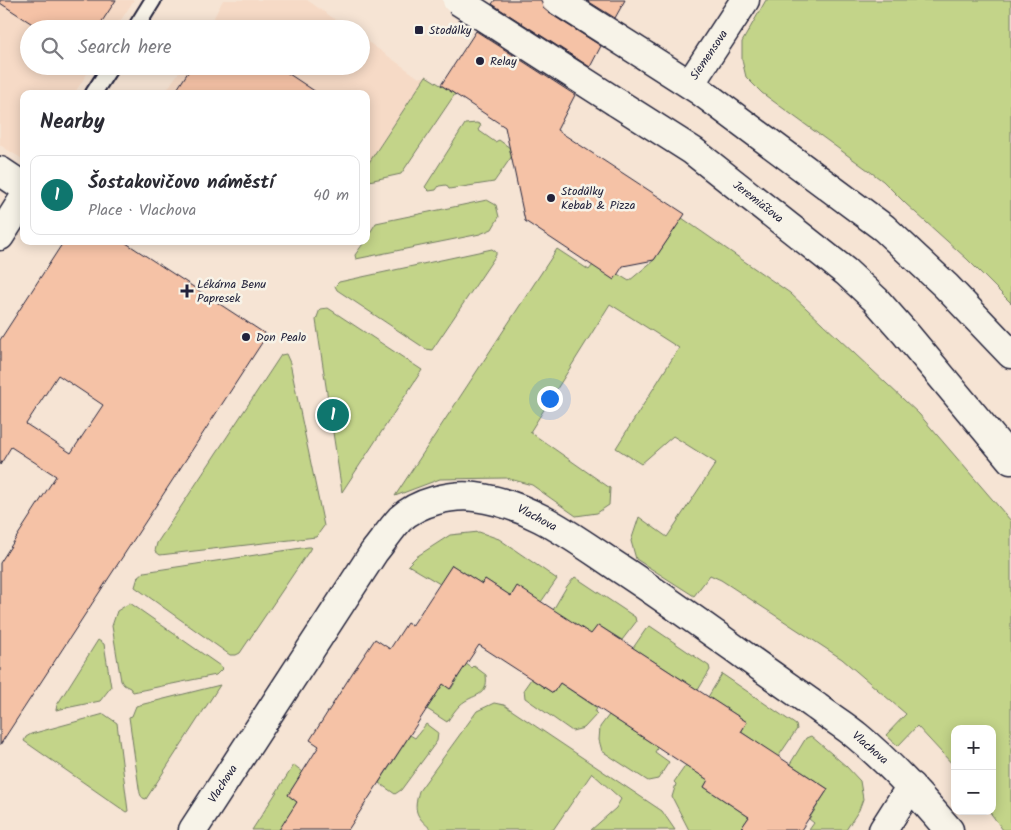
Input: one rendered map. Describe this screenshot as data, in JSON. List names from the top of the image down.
{
  "streets": {
    "main road": ["Siemensova", "Jeremiášova", "Vlachova"]
  },
  "places": {
    "transit": ["Stodůlky"],
    "other": ["Relay", "Stodůlky Kebab & Pizza", "Don Pealo"],
    "health": ["Lékárna Benu Papresek"]
  },
  "page": {
    "search": "Search here",
    "heading": "Nearby",
    "list": [
      {
        "mark": "1",
        "name": "Šostakovičovo náměstí",
        "note": "Place · Vlachova",
        "value": "40 m"
      }
    ],
    "pins": "1",
    "map_buttons": ["+", "−"]
  }
}
